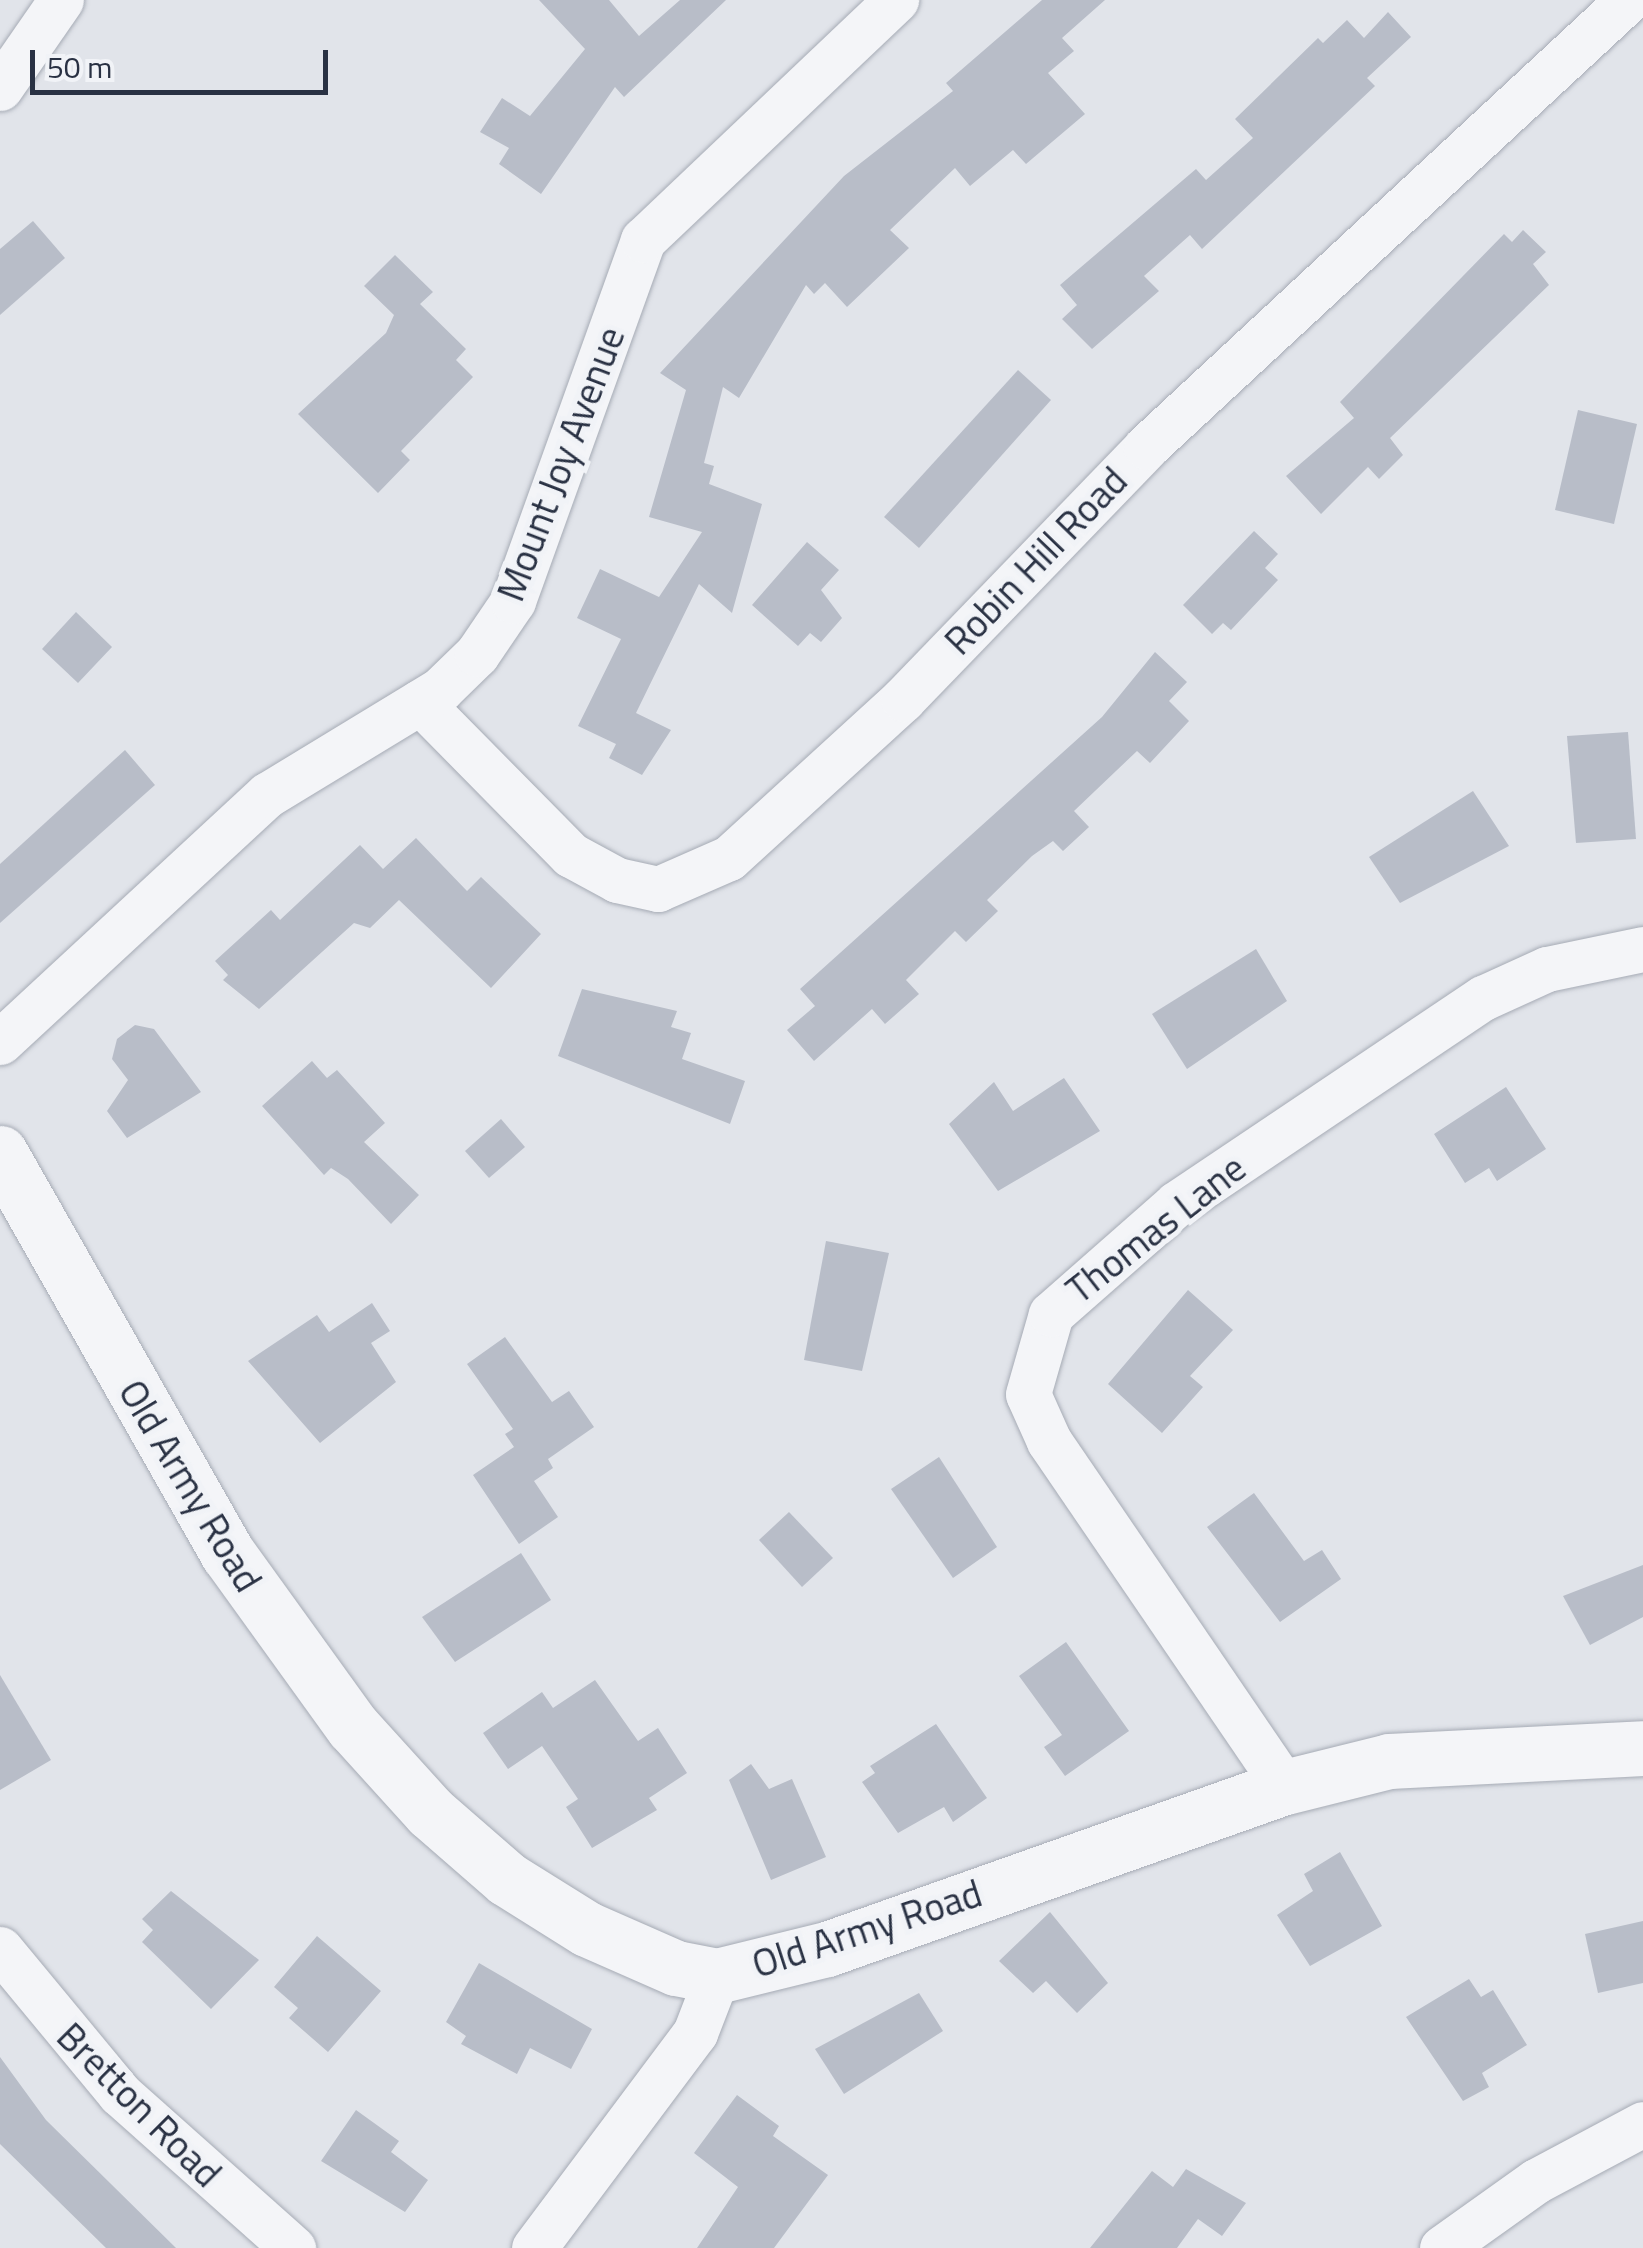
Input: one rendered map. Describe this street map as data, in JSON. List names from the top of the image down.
{
  "streets": {
    "street": [
      "Mount Joy Avenue",
      "Robin Hill Road",
      "Thomas Lane",
      "Old Army Road",
      "Bretton Road"
    ]
  },
  "crossings": [
    ["Mount Joy Avenue", "Robin Hill Road"],
    ["Thomas Lane", "Old Army Road"]
  ],
  "scale_bar": "50 m"
}
